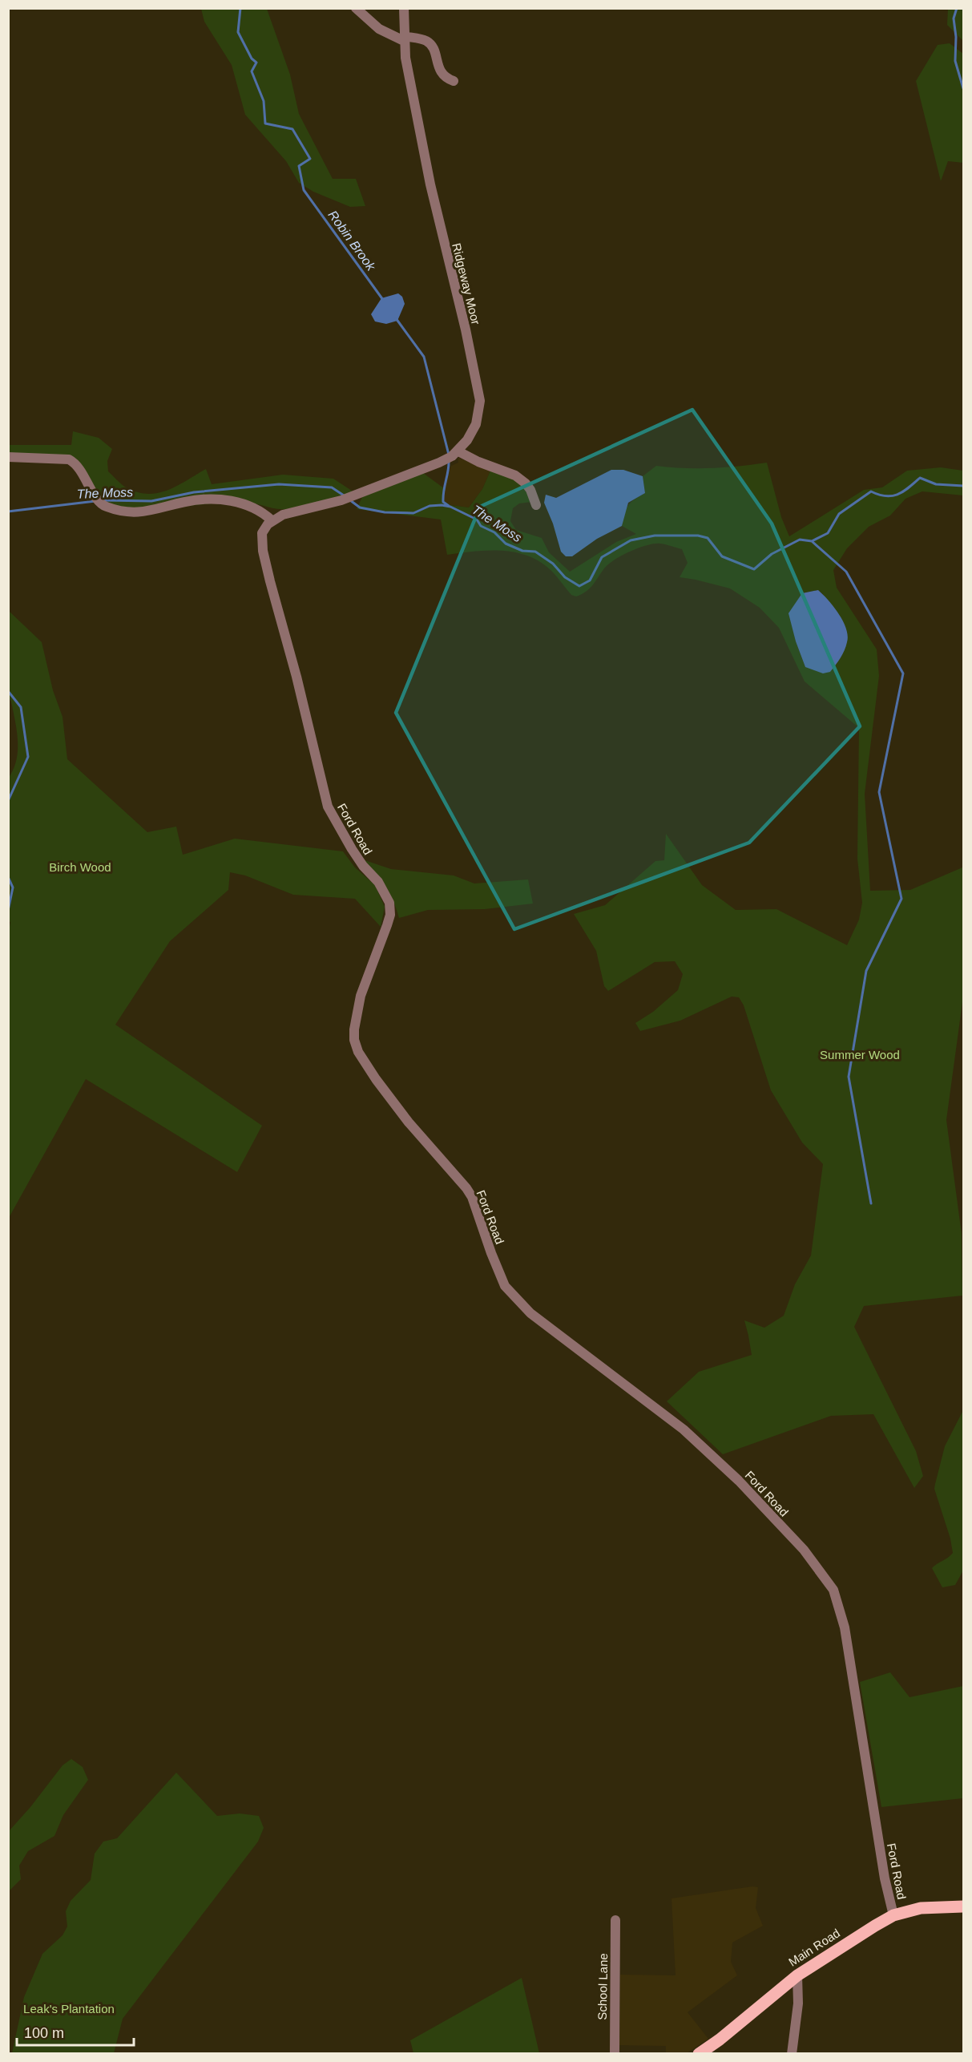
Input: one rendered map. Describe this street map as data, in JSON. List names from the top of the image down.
{
  "streets": {
    "main road": ["Main Road"],
    "street": ["Ridgeway Moor", "Ford Road", "School Lane"]
  },
  "crossings": [
    ["Ford Road", "Main Road"]
  ],
  "water": ["Robin Brook", "The Moss"],
  "parks": ["Birch Wood", "Summer Wood", "Leak's Plantation"],
  "scale_bar": "100 m"
}
